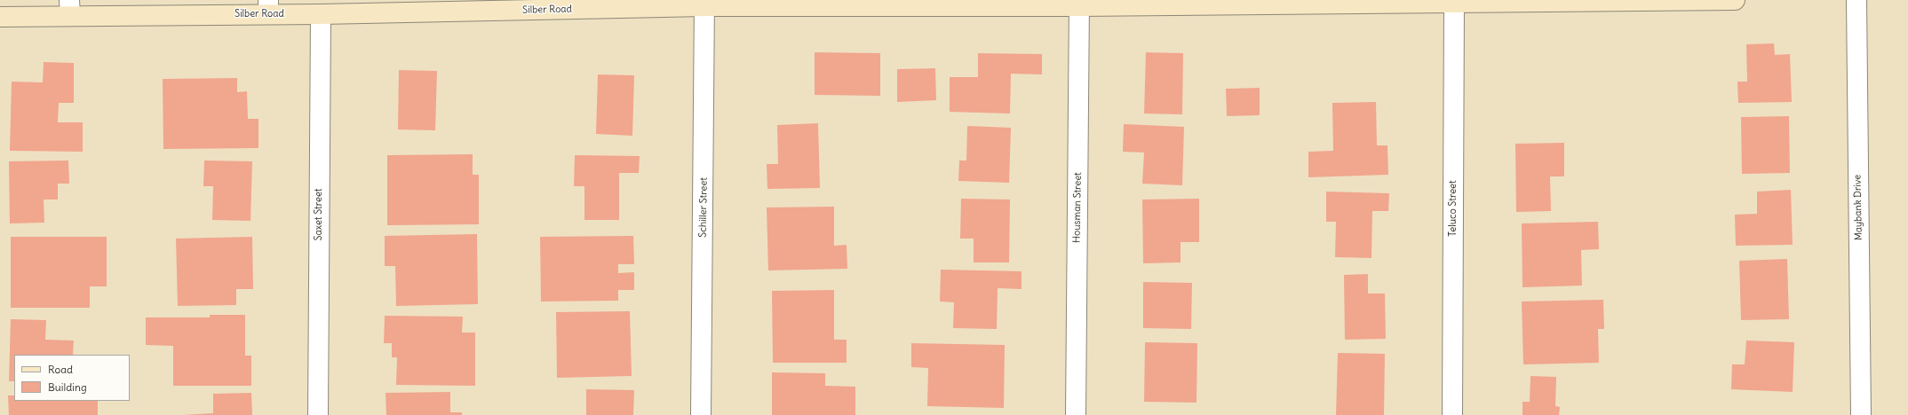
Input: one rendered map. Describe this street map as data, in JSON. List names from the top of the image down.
{
  "streets": {
    "street": [
      "Silber Road",
      "Schiller Street",
      "Housman Street",
      "Maybank Drive",
      "Teluco Street",
      "Saxet Street"
    ]
  },
  "crossings": [
    ["Silber Road", "Schiller Street"],
    ["Silber Road", "Housman Street"],
    ["Silber Road", "Teluco Street"],
    ["Silber Road", "Saxet Street"]
  ],
  "legend": ["Road", "Building"]
}
